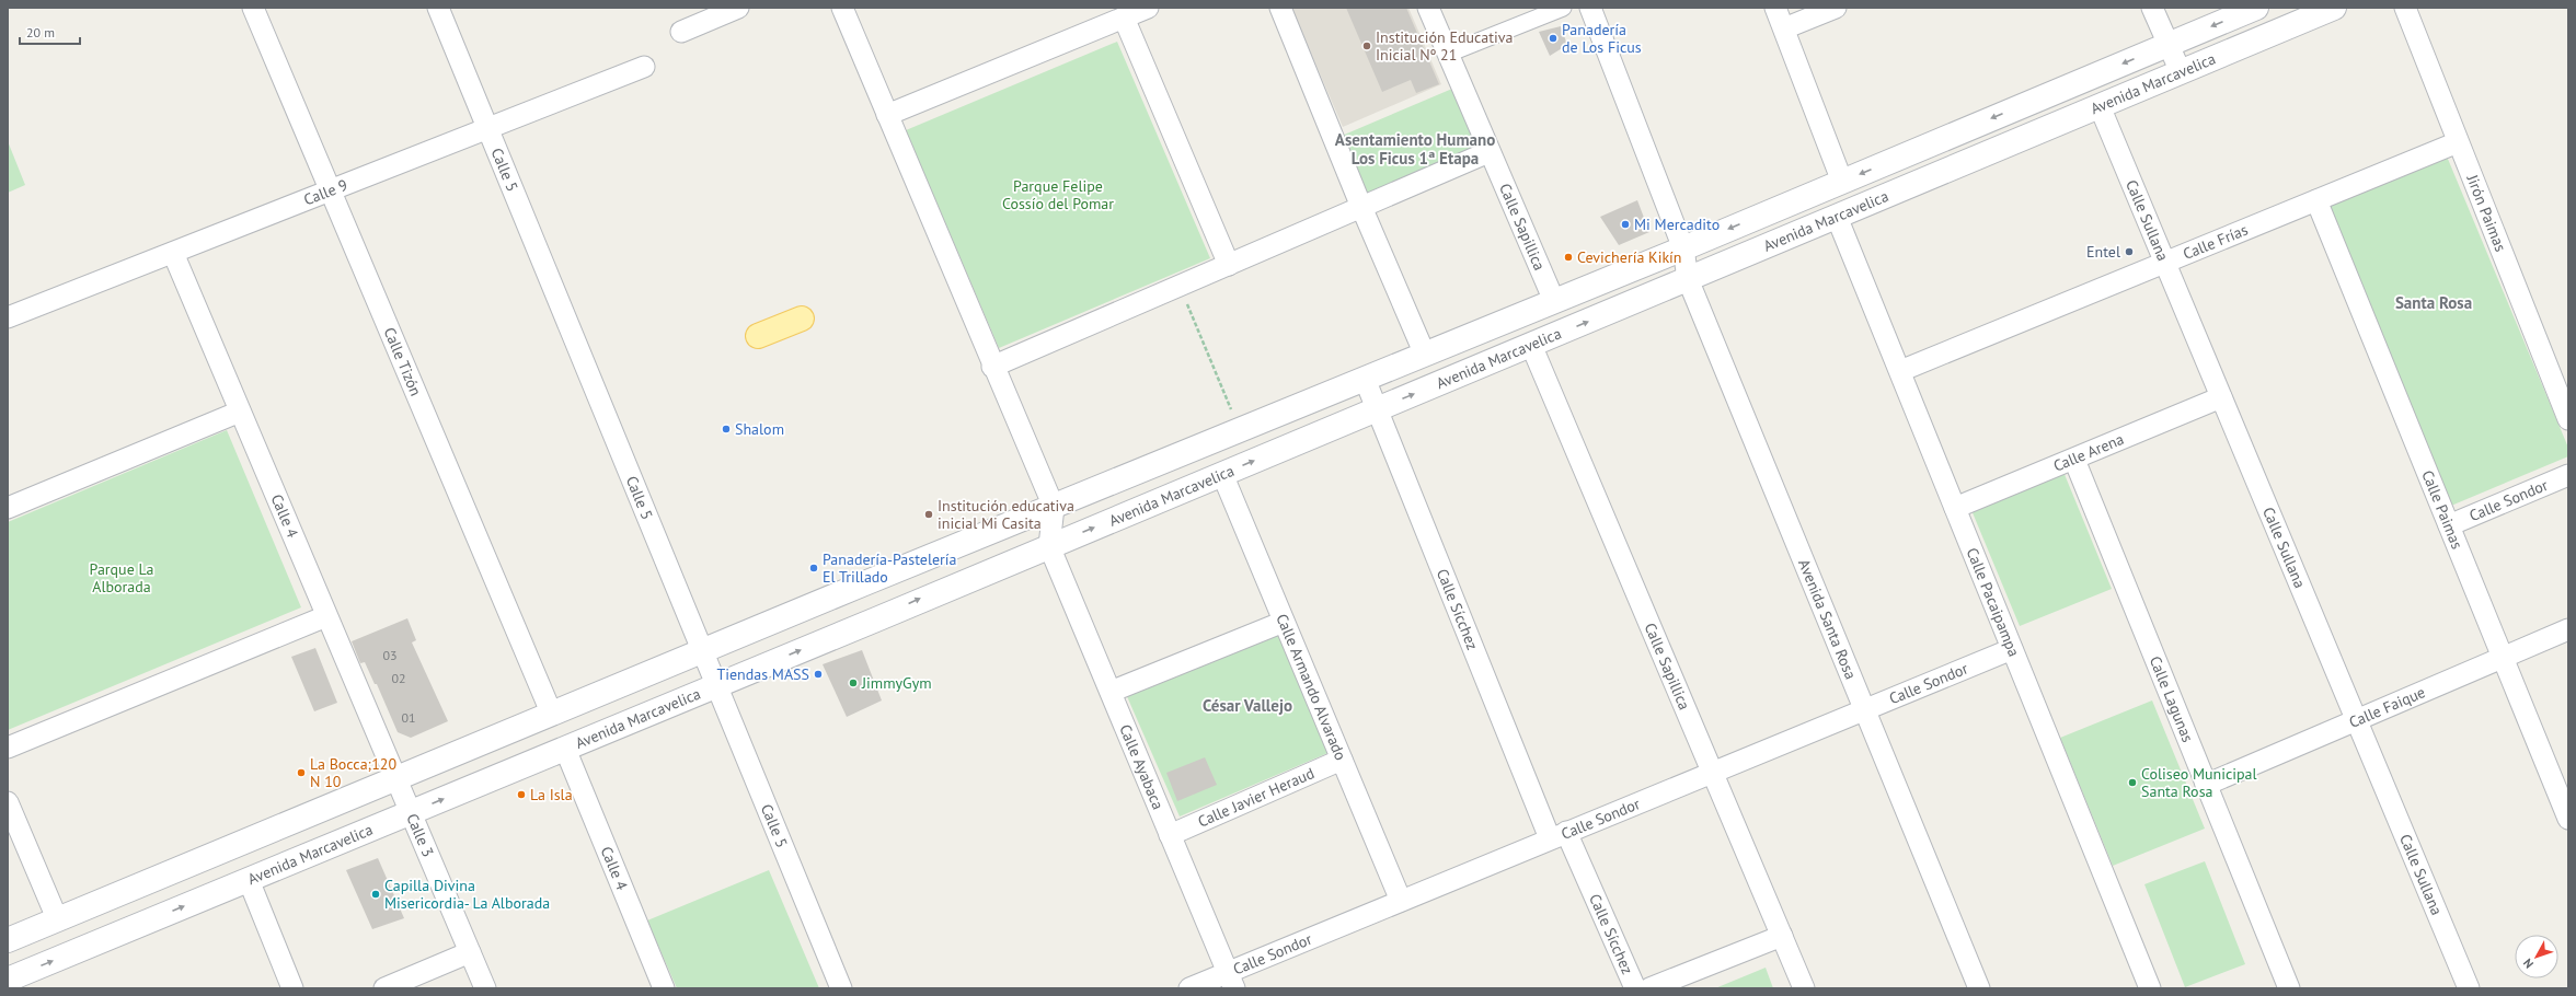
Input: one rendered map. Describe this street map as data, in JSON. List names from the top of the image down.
{
  "streets": {
    "street": [
      "Avenida Marcavelica",
      "Calle 5",
      "Calle 9",
      "Jirón Paimas",
      "Calle Sullana",
      "Calle Sapillica",
      "Calle Frías",
      "Calle Tizón",
      "Calle Arena",
      "Calle Sondor",
      "Calle Paimas",
      "Calle 4",
      "Calle Pacaipampa",
      "Calle Sícchez",
      "Avenida Santa Rosa",
      "Calle Armando Alvarado",
      "Calle Lagunas",
      "Calle Faique",
      "Calle Ayabaca",
      "Calle Javier Heraud",
      "Calle 3"
    ]
  },
  "crossings": [
    ["Avenida Marcavelica", "Calle 5"],
    ["Avenida Marcavelica", "Calle Sullana"],
    ["Avenida Marcavelica", "Calle Sapillica"],
    ["Avenida Marcavelica", "Calle Tizón"],
    ["Avenida Marcavelica", "Calle 4"],
    ["Avenida Marcavelica", "Calle Pacaipampa"],
    ["Avenida Marcavelica", "Calle Sícchez"],
    ["Avenida Marcavelica", "Avenida Santa Rosa"],
    ["Avenida Marcavelica", "Calle Armando Alvarado"],
    ["Avenida Marcavelica", "Calle Ayabaca"],
    ["Avenida Marcavelica", "Calle 3"],
    ["Calle 5", "Calle 9"],
    ["Calle 9", "Calle Tizón"],
    ["Calle 9", "Calle 4"],
    ["Jirón Paimas", "Calle Frías"],
    ["Calle Sullana", "Calle Frías"],
    ["Calle Sullana", "Calle Arena"],
    ["Calle Sullana", "Calle Faique"],
    ["Calle Sapillica", "Calle Sondor"],
    ["Calle Frías", "Calle Paimas"],
    ["Calle Frías", "Calle Pacaipampa"],
    ["Calle Arena", "Calle Pacaipampa"],
    ["Calle Arena", "Calle Lagunas"],
    ["Calle Sondor", "Calle Paimas"],
    ["Calle Sondor", "Calle Pacaipampa"],
    ["Calle Sondor", "Calle Sícchez"],
    ["Calle Sondor", "Avenida Santa Rosa"],
    ["Calle Sondor", "Calle Armando Alvarado"],
    ["Calle Sondor", "Calle Ayabaca"],
    ["Calle Paimas", "Calle Faique"],
    ["Calle 4", "Calle 3"],
    ["Calle Armando Alvarado", "Calle Javier Heraud"],
    ["Calle Lagunas", "Calle Faique"],
    ["Calle Ayabaca", "Calle Javier Heraud"]
  ],
  "districts": ["Asentamiento Humano Los Ficus 1ª Etapa", "Santa Rosa", "César Vallejo"],
  "parks": ["Parque Felipe Cossío del Pomar", "Parque La Alborada"],
  "places": [
    "Panadería de Los Ficus",
    "Institución Educativa Inicial Nº 21",
    "Mi Mercadito",
    "Entel",
    "Cevichería Kikín",
    "Shalom",
    "Institución educativa inicial Mi Casita",
    "Panadería-Pastelería El Trillado",
    "Tiendas MASS",
    "JimmyGym",
    "La Bocca;120 N 10",
    "Coliseo Municipal Santa Rosa",
    "La Isla",
    "Capilla Divina Misericordia- La Alborada"
  ],
  "house_numbers": ["03", "02", "01"],
  "scale_bar": "20 m",
  "north": "bottom left"
}
